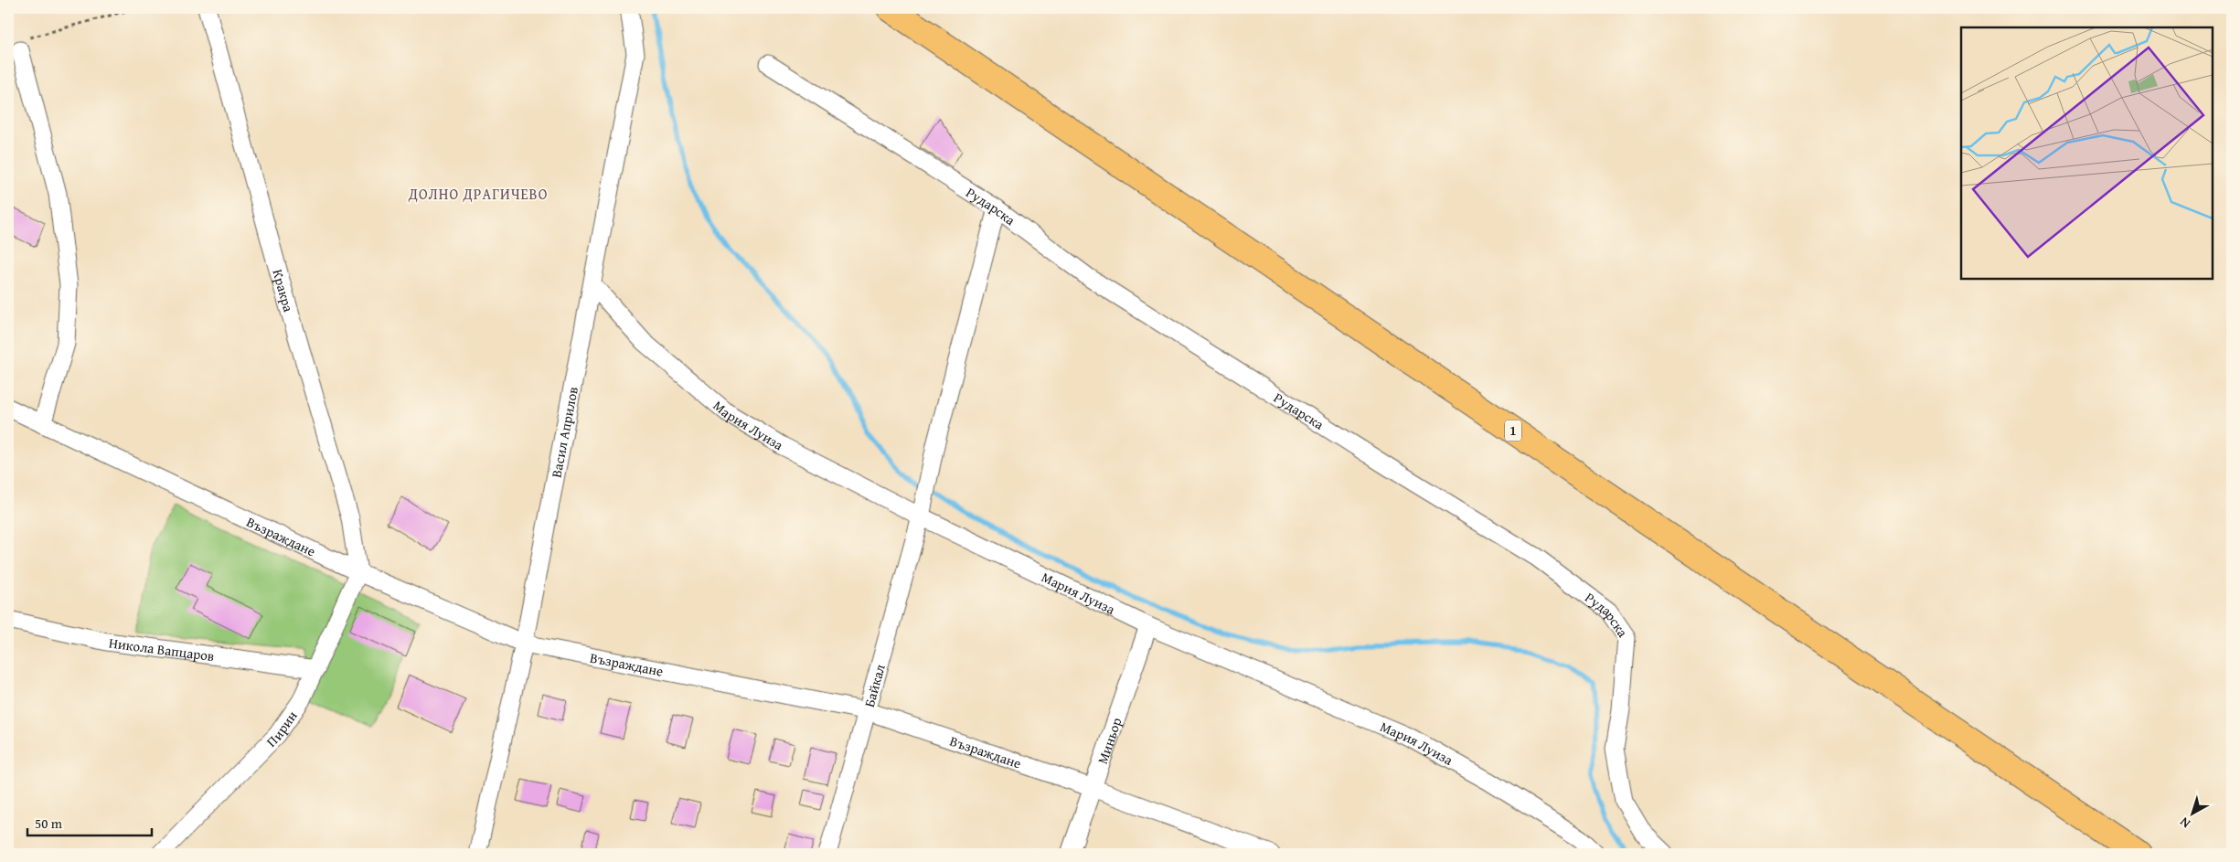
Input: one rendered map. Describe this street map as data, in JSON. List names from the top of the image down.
{
  "streets": {
    "highway": ["1"],
    "street": [
      "Рударска",
      "Кракра",
      "Мария Луиза",
      "Васил Априлов",
      "Възраждане",
      "Никола Вапцаров",
      "Байкал",
      "Пирин",
      "Миньор"
    ]
  },
  "crossings": [
    ["Рударска", "Байкал"],
    ["Кракра", "Възраждане"],
    ["Кракра", "Пирин"],
    ["Мария Луиза", "Васил Априлов"],
    ["Мария Луиза", "Байкал"],
    ["Мария Луиза", "Миньор"],
    ["Васил Априлов", "Възраждане"],
    ["Възраждане", "Байкал"],
    ["Възраждане", "Пирин"],
    ["Възраждане", "Миньор"],
    ["Никола Вапцаров", "Пирин"]
  ],
  "districts": ["ДОЛНО ДРАГИЧЕВО"],
  "scale_bar": "50 m",
  "north": "bottom left"
}
